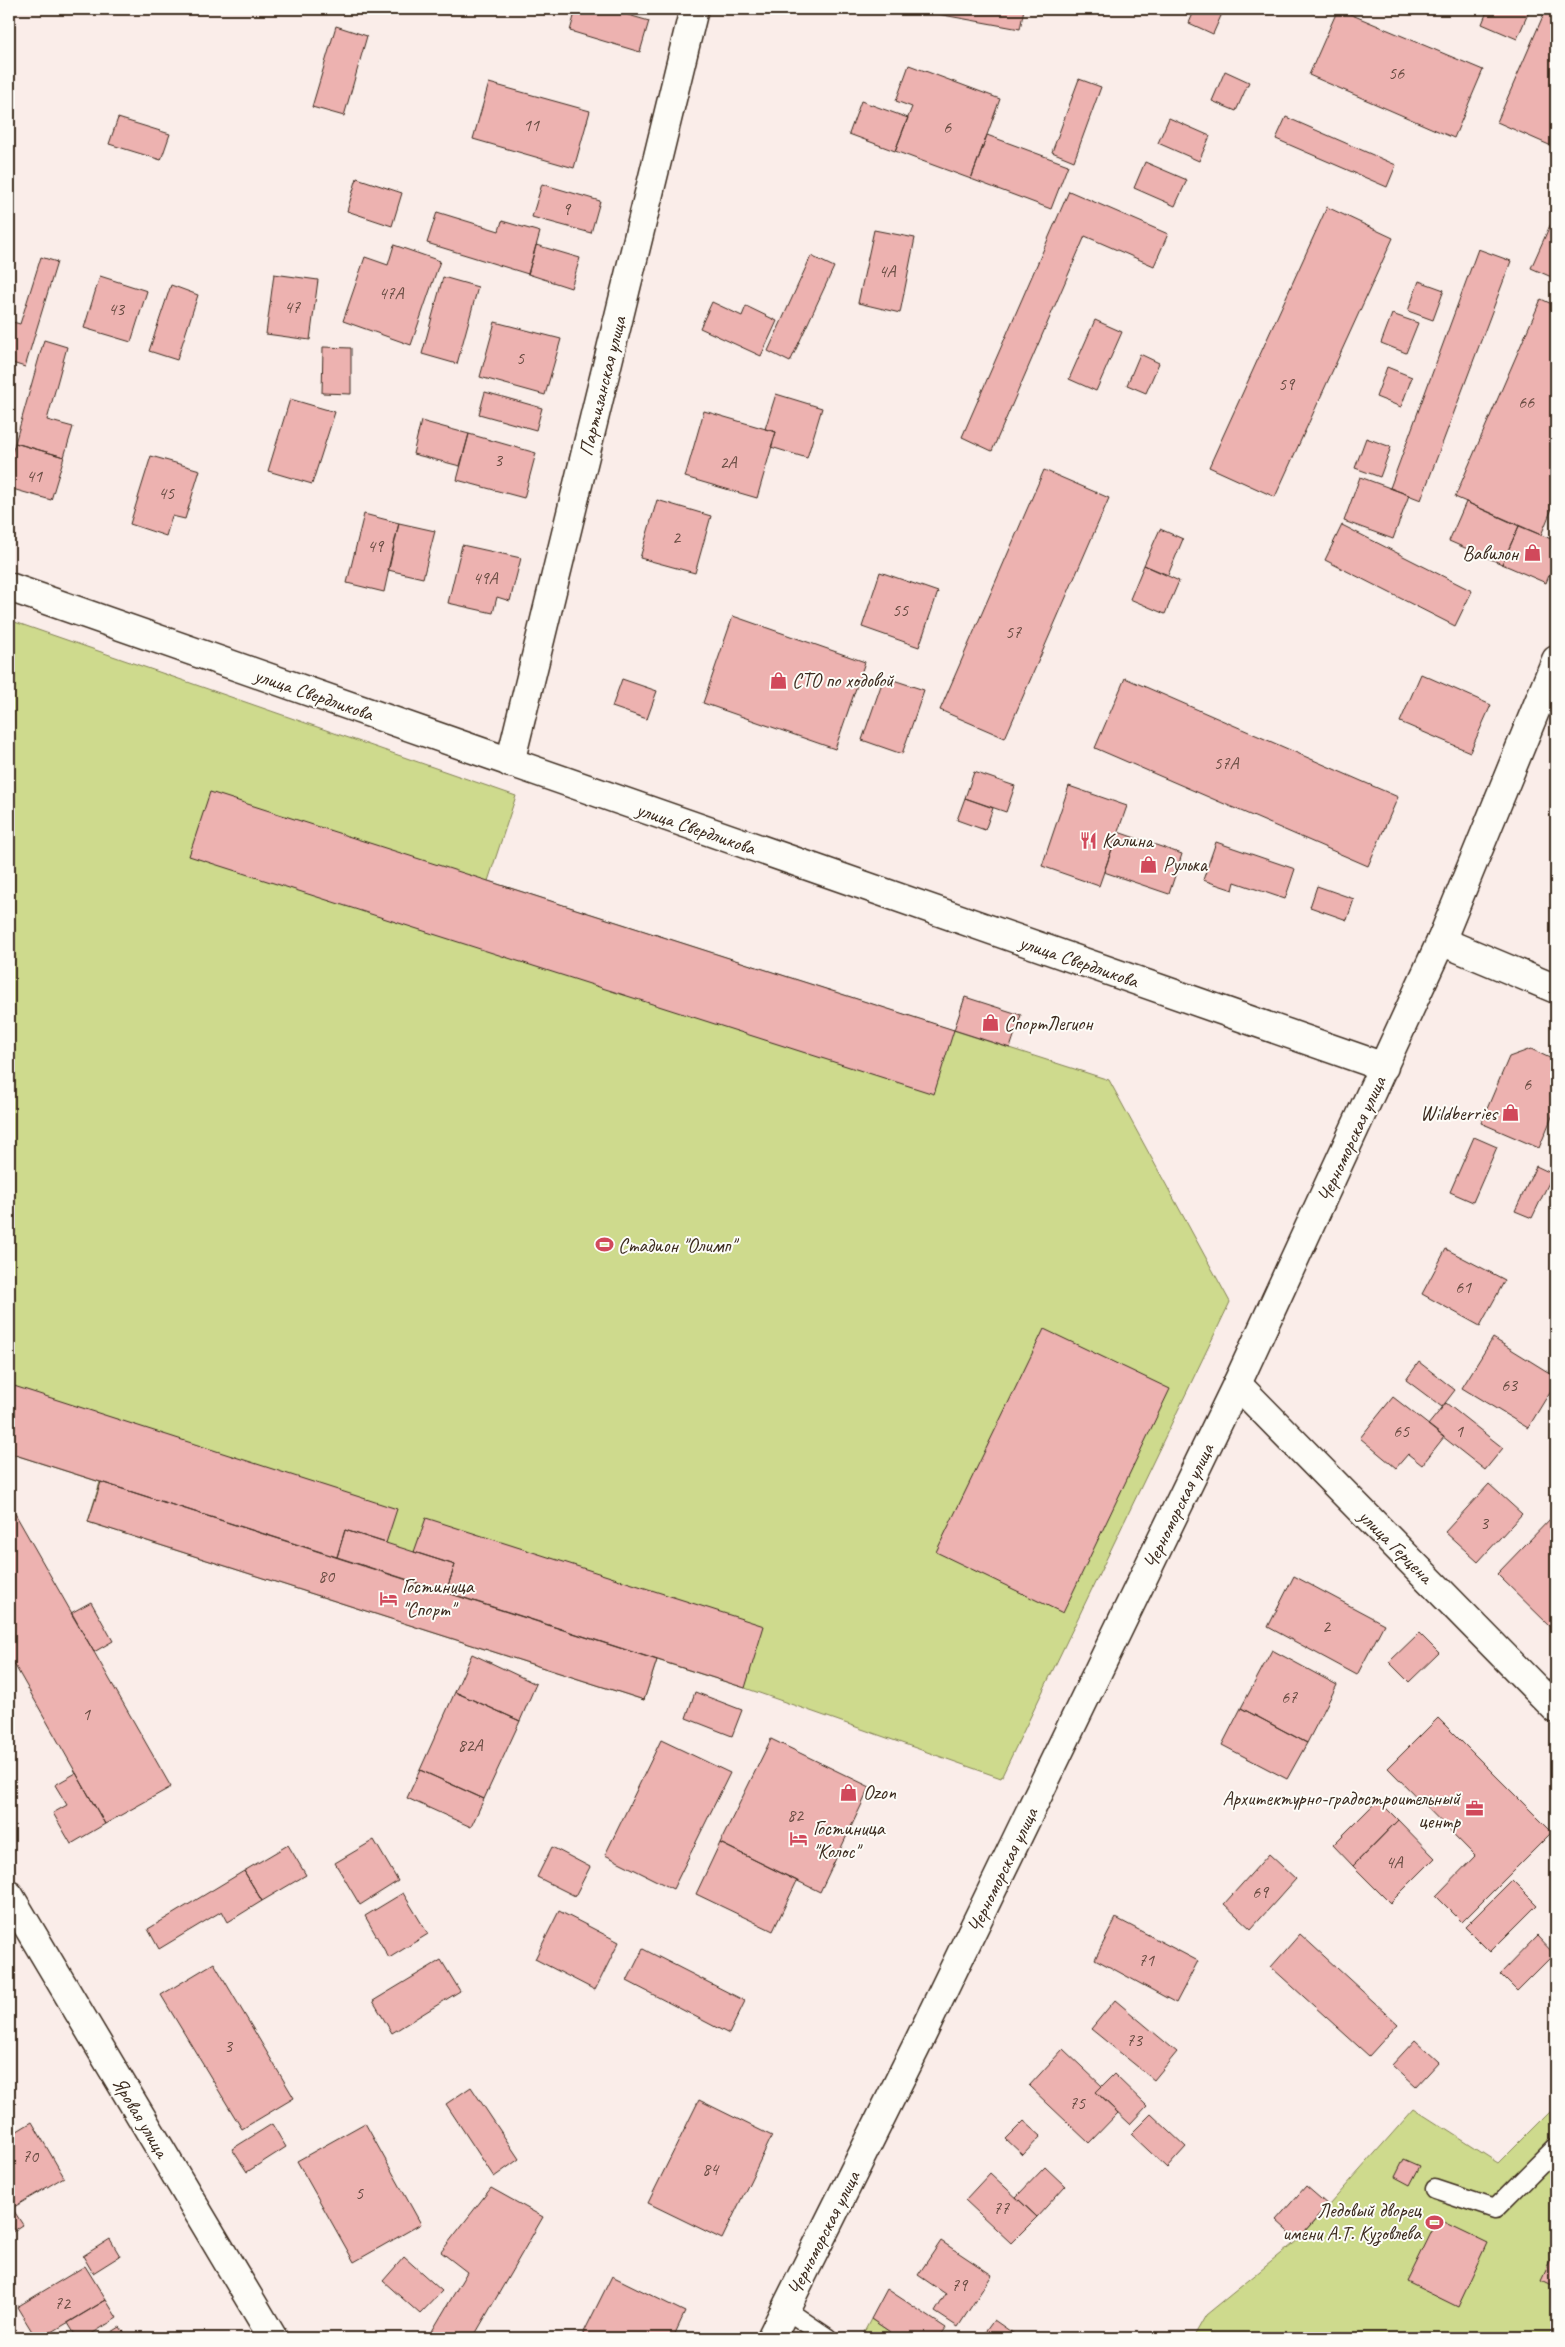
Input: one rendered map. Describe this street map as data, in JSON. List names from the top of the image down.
{
  "streets": {
    "street": [
      "Партизанская улица",
      "улица Свердликова",
      "Черноморская улица",
      "улица Герцена",
      "Яровая улица"
    ]
  },
  "crossings": [
    ["Партизанская улица", "улица Свердликова"],
    ["улица Свердликова", "Черноморская улица"],
    ["Черноморская улица", "улица Герцена"]
  ],
  "places": {
    "shop": [
      "Вавилон",
      "СТО по ходовой",
      "Рулька",
      "СпортЛегион",
      "Wildberries",
      "Ozon"
    ],
    "restaurant": ["Калина"],
    "sports": ["Стадион \"Олимп\"", "Ледовый дворец имени А.Т. Кузовлева"],
    "hotel": ["Гостиница \"Спорт\"", "Гостиница \"Колос\""],
    "office": ["Архитектурно-градостроительный центр"]
  },
  "house_numbers": [
    "56",
    "11",
    "6",
    "9",
    "4А",
    "47А",
    "47",
    "43",
    "5",
    "59",
    "66",
    "3",
    "2А",
    "41",
    "45",
    "2",
    "49",
    "49А",
    "55",
    "57",
    "57А",
    "6",
    "61",
    "63",
    "65",
    "1",
    "3",
    "80",
    "2",
    "67",
    "1",
    "82А",
    "82",
    "4А",
    "69",
    "71",
    "73",
    "3",
    "75",
    "70",
    "84",
    "5",
    "77",
    "79",
    "72"
  ]
}
